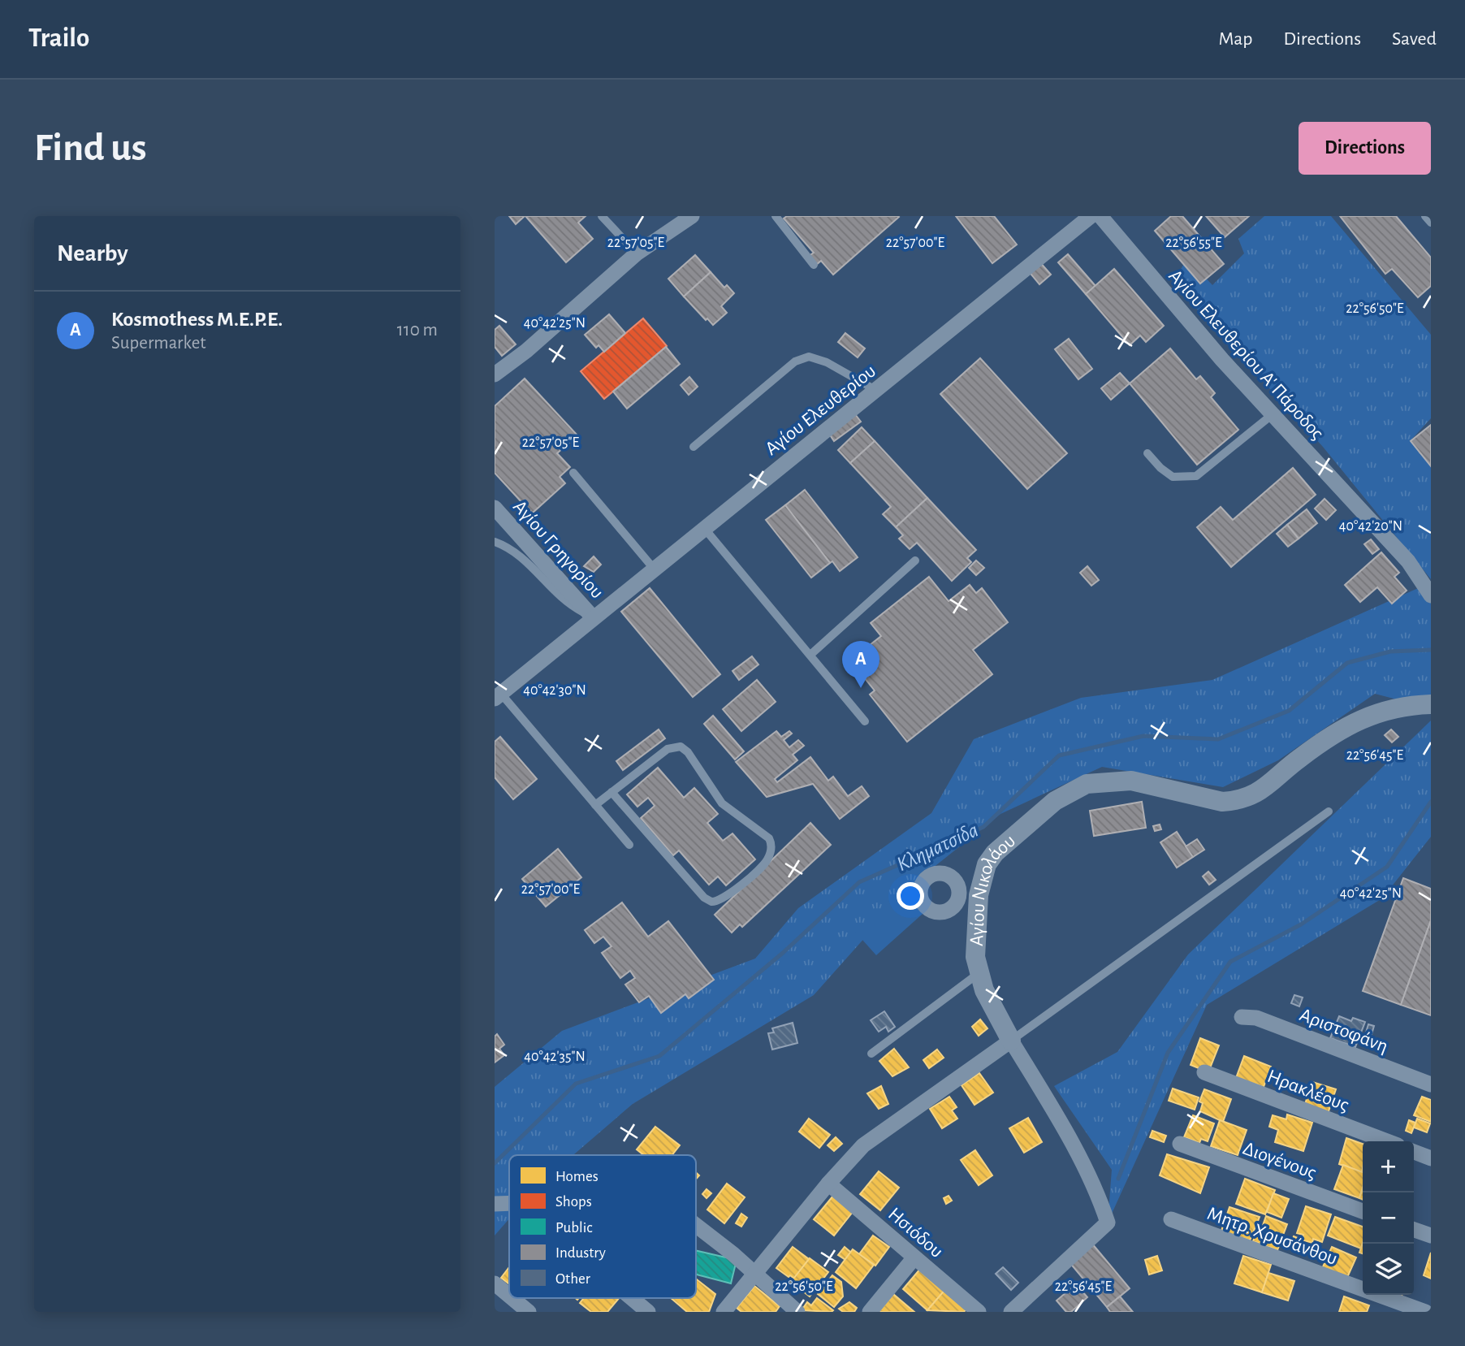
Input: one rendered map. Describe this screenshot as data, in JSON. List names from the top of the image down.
{
  "streets": {
    "street": [
      "Αγίου Ελευθερίου Α' Πάροδος",
      "Αγίου Ελευθερίου",
      "Αγίου Γρηγορίου",
      "Αγίου Νικολάου",
      "Αριστοφάνη",
      "Ηρακλέους",
      "Διογένους",
      "Ησιόδου",
      "Μητρ. Χρυσάνθου"
    ]
  },
  "crossings": [
    ["Αγίου Ελευθερίου", "Αγίου Γρηγορίου"]
  ],
  "water": ["Κληματσίδα"],
  "legend": [
    "Homes",
    "Shops",
    "Public",
    "Industry",
    "Other"
  ],
  "page": {
    "header": "Trailo",
    "nav": ["Map", "Directions", "Saved"],
    "buttons": "Directions",
    "title": "Find us",
    "heading": "Nearby",
    "list": [
      {
        "mark": "A",
        "name": "Kosmothess M.E.P.E.",
        "note": "Supermarket",
        "value": "110 m"
      }
    ],
    "pins": "A",
    "map_buttons": ["+", "−"]
  },
  "coordinates": [
    "22°57'05\"E",
    "22°57'00\"E",
    "22°56'55\"E",
    "22°56'50\"E",
    "40°42'25\"N",
    "40°42'20\"N",
    "40°42'30\"N",
    "22°56'45\"E",
    "40°42'35\"N"
  ]
}
